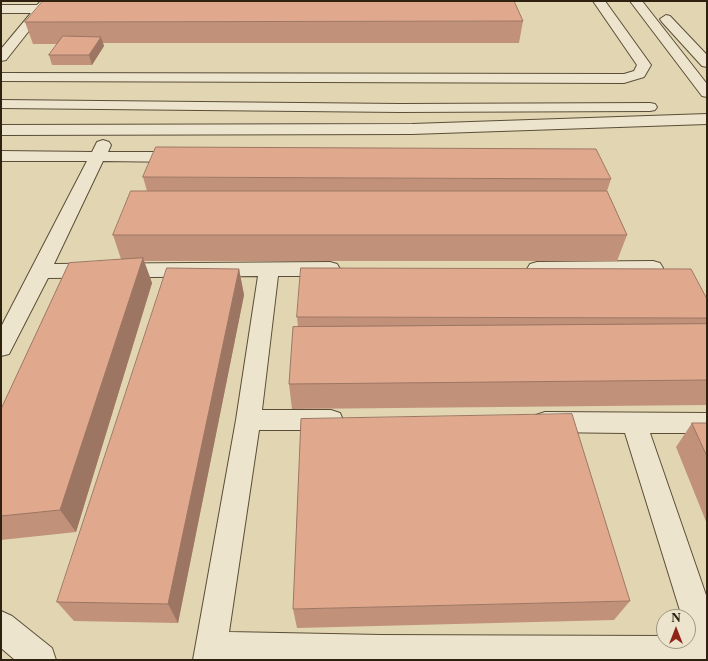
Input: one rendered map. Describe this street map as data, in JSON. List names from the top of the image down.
{
  "north": "top"
}
